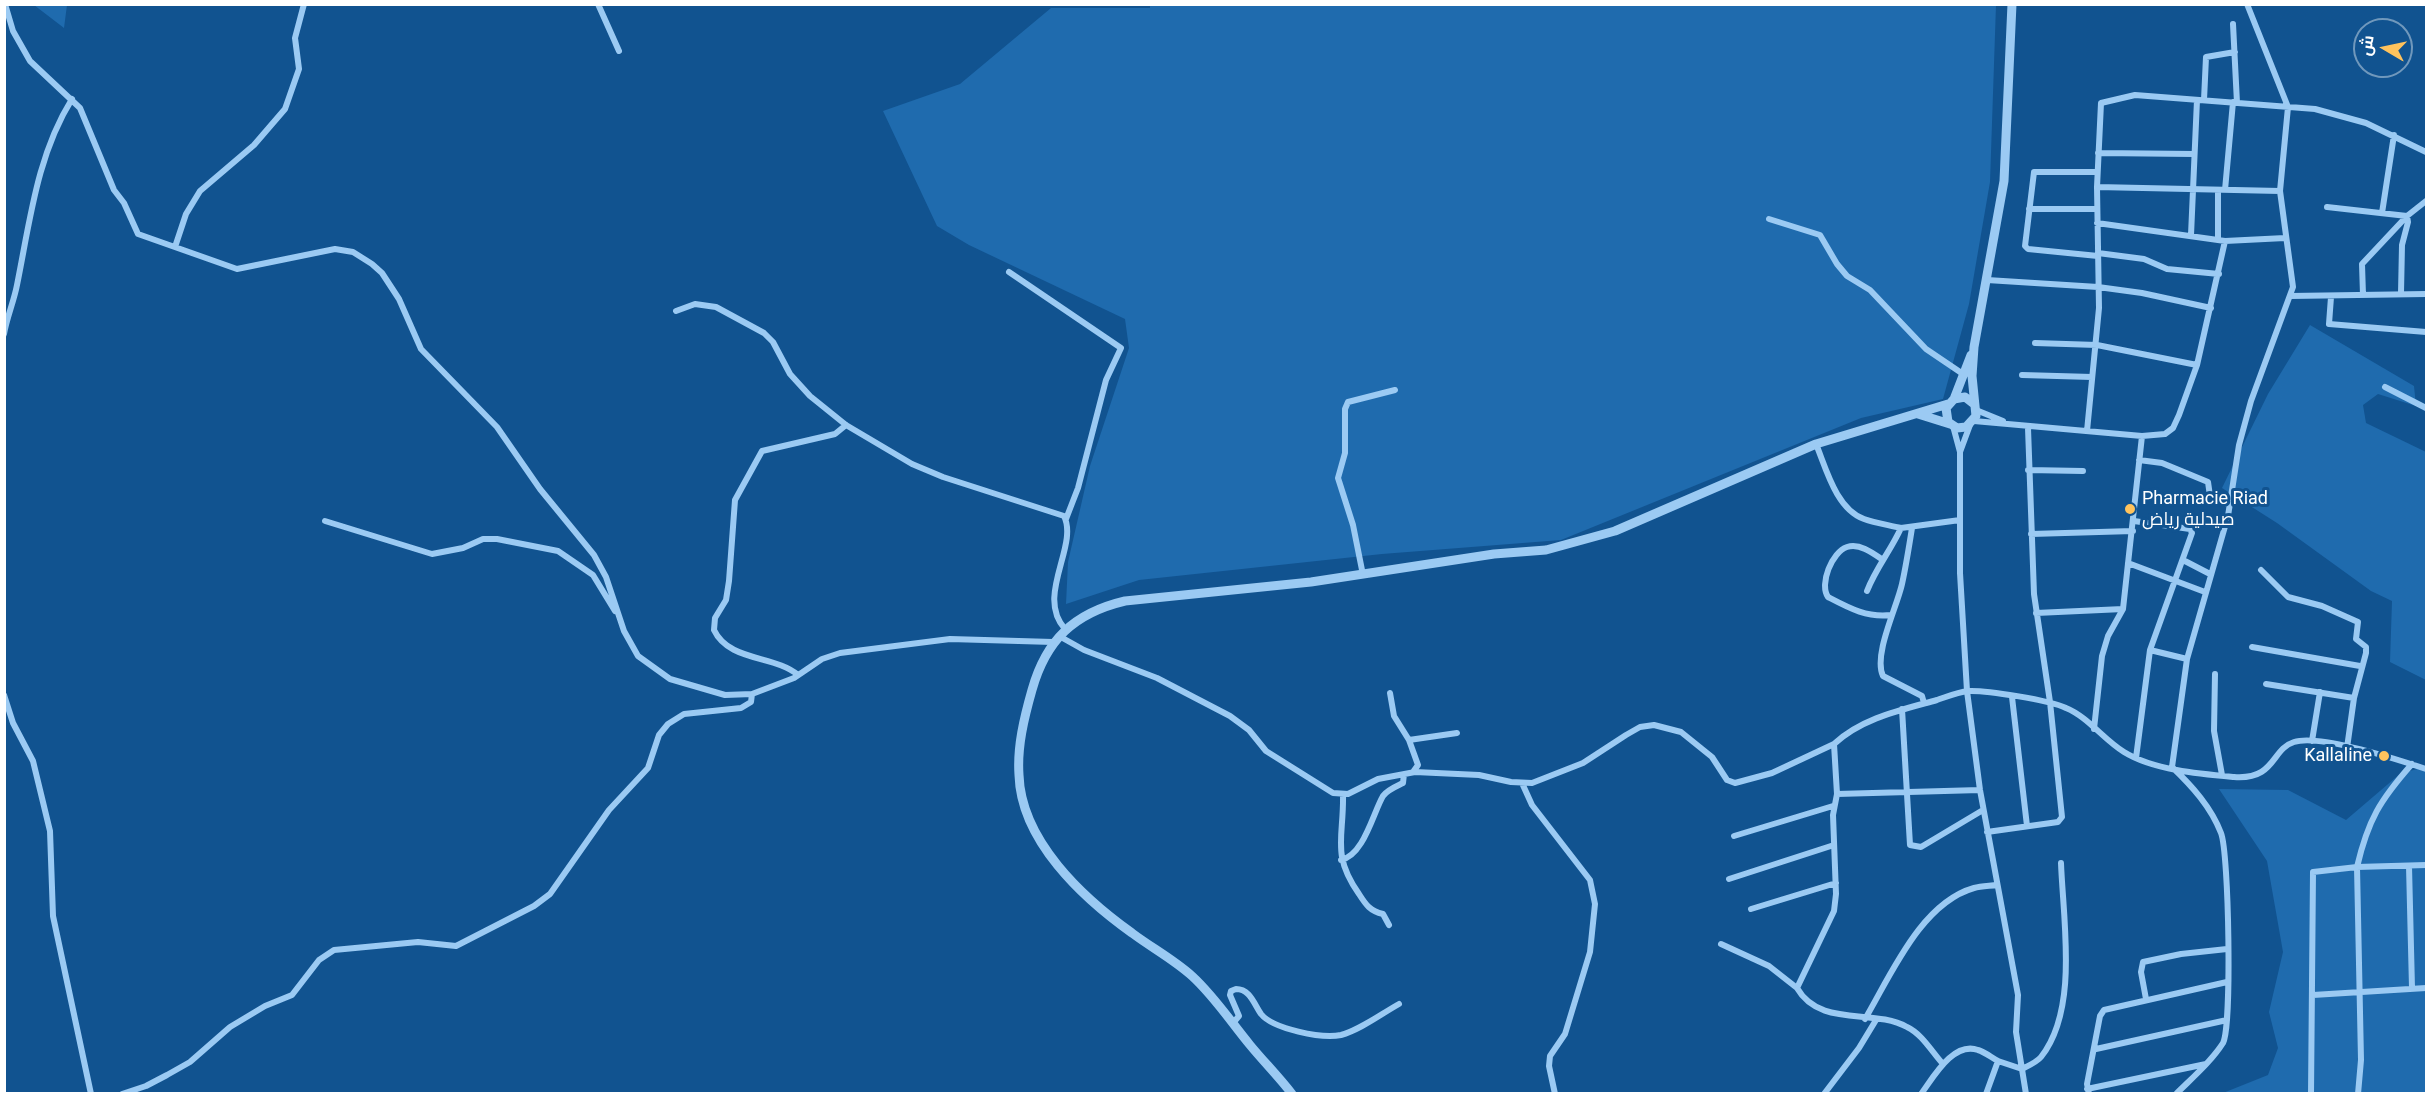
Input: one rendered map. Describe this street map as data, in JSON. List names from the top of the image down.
{
  "places": ["Pharmacie Riad صيدلية رياض", "Kallaline"],
  "north": "left"
}
